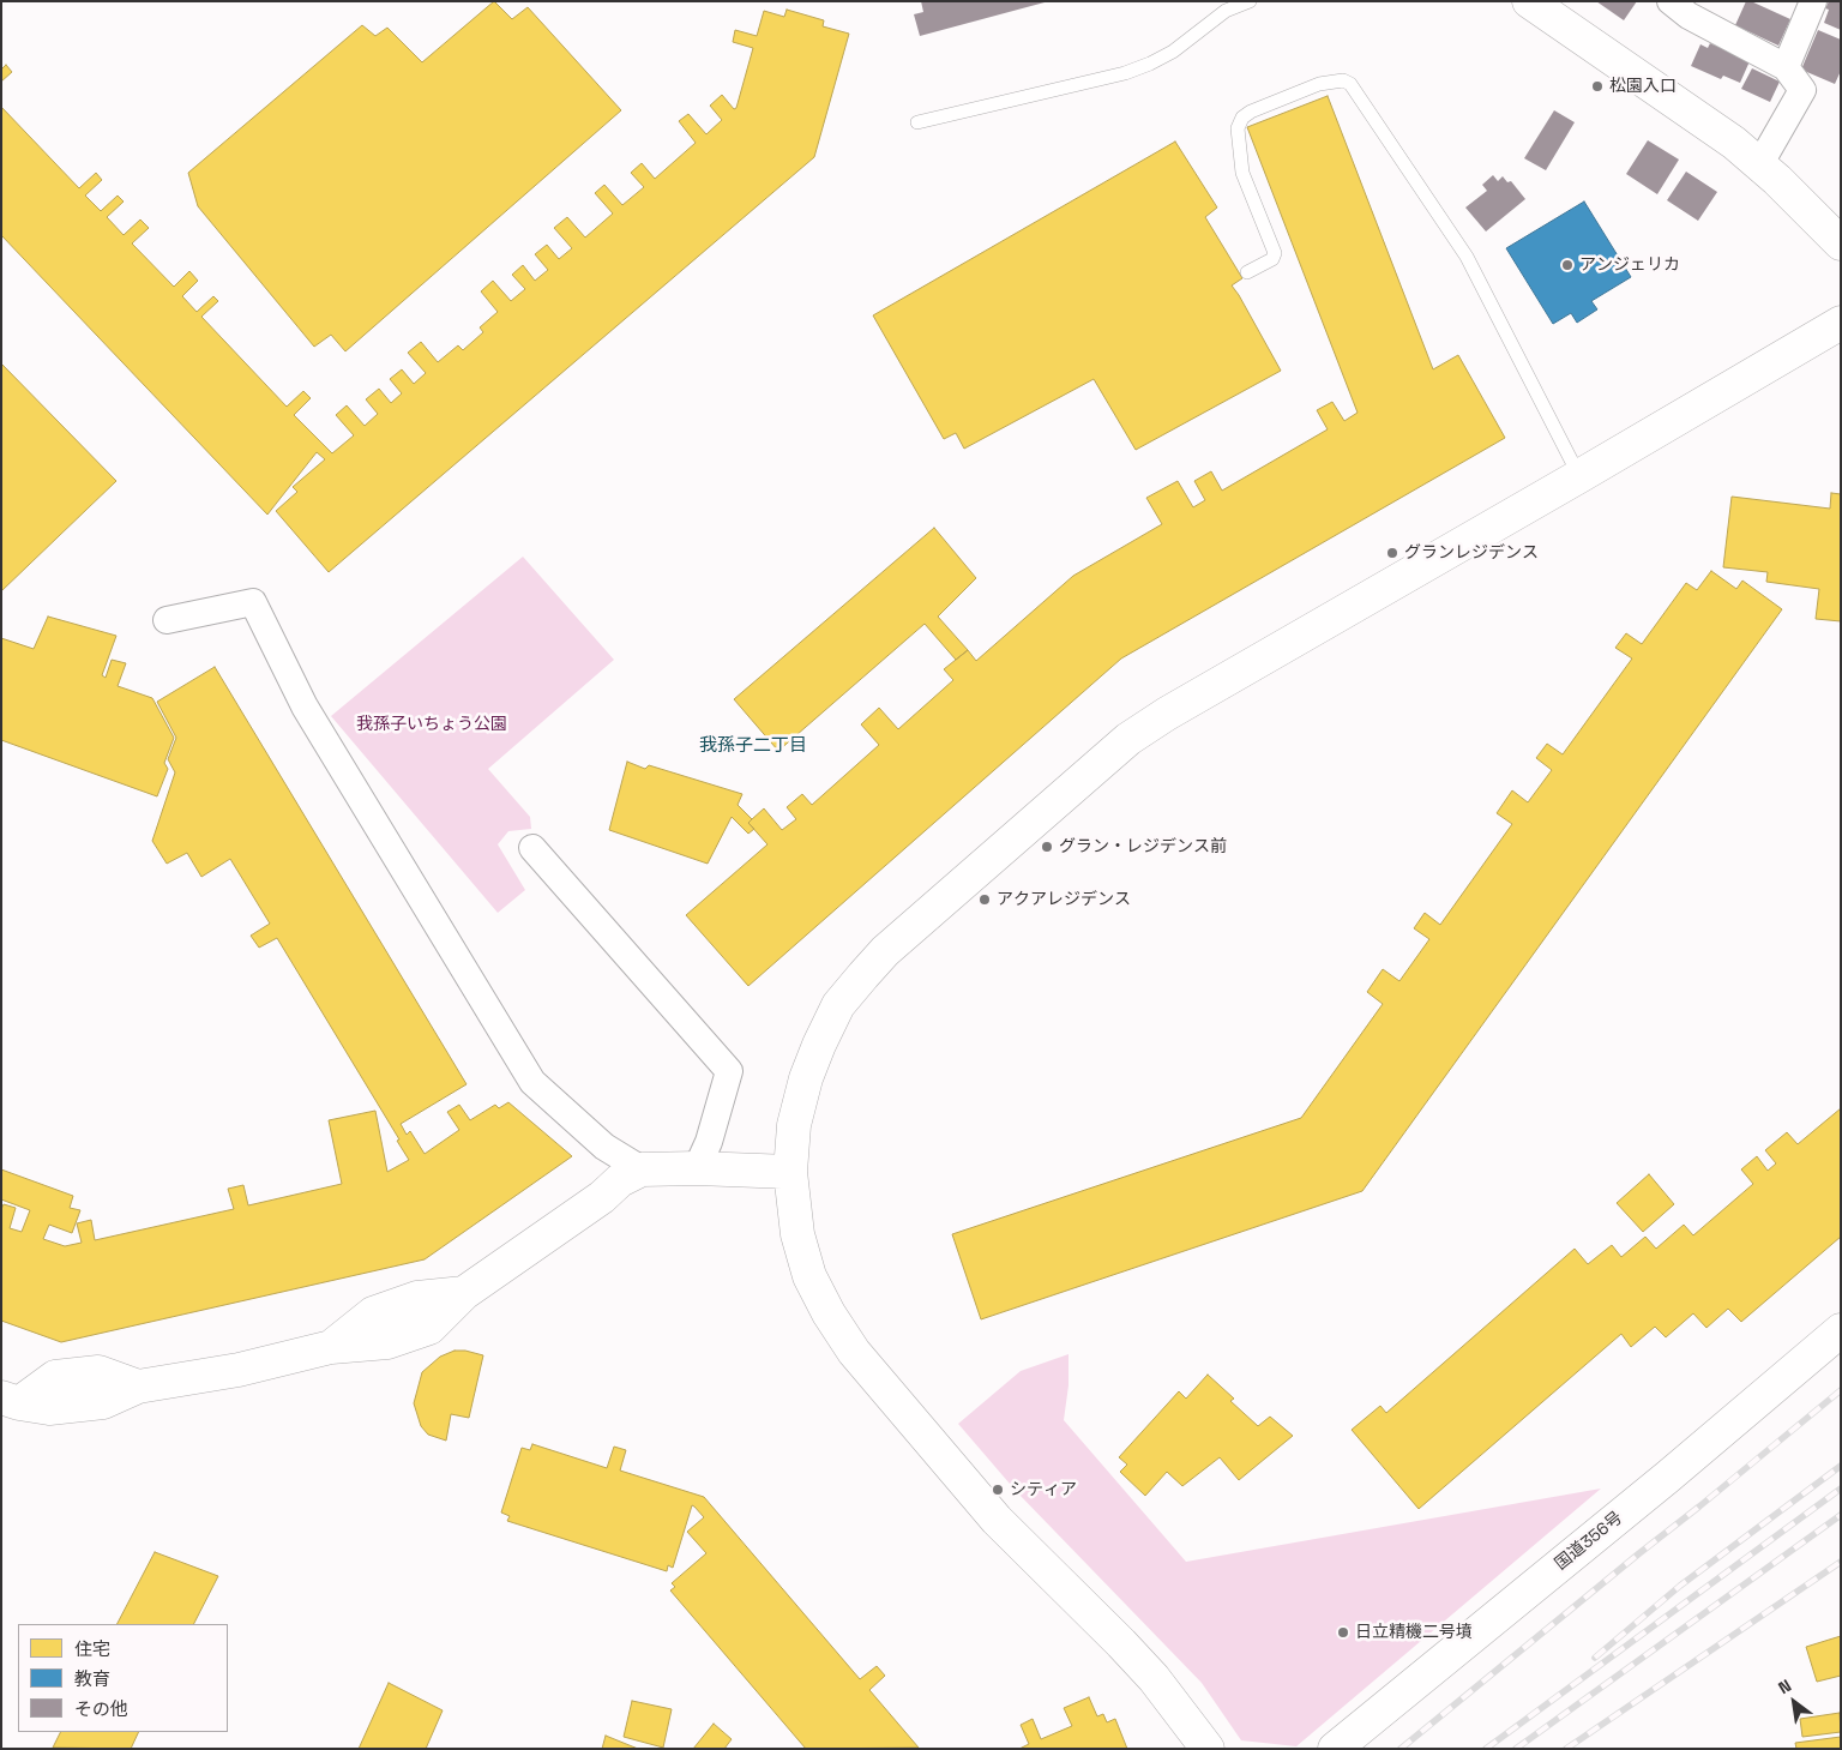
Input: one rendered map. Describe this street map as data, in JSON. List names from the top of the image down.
{
  "streets": {
    "main road": ["国道356号"]
  },
  "districts": ["我孫子二丁目"],
  "parks": ["我孫子いちょう公園"],
  "places": [
    "松園入口",
    "アンジェリカ",
    "グランレジデンス",
    "グラン・レジデンス前",
    "アクアレジデンス",
    "シティア",
    "日立精機二号墳"
  ],
  "legend": ["住宅", "教育", "その他"],
  "north": "top left"
}
